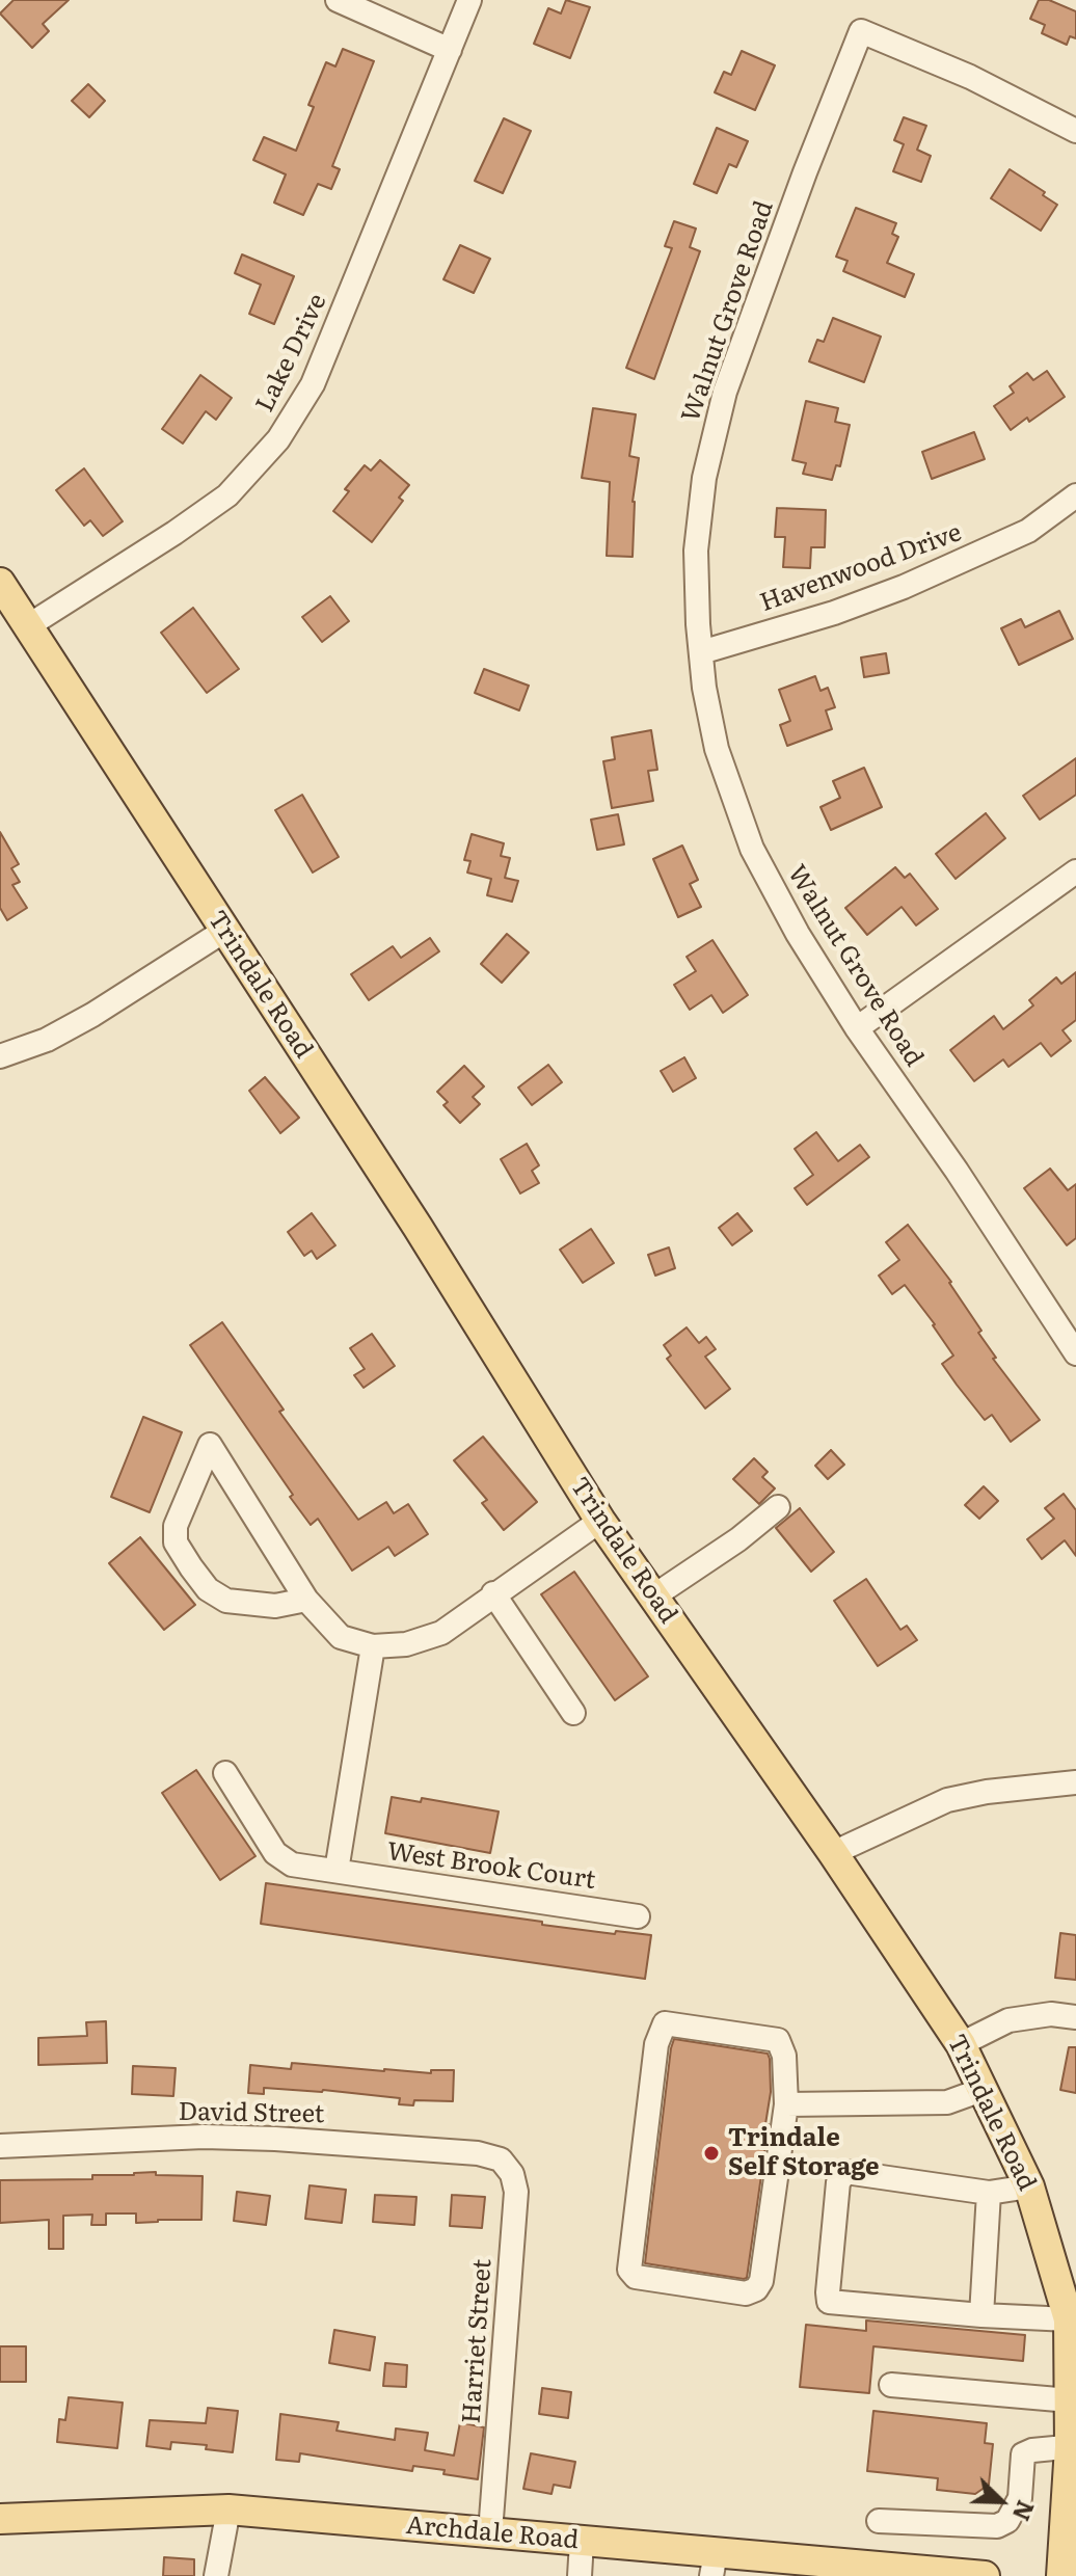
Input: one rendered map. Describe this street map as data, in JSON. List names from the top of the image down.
{
  "streets": {
    "main road": ["Trindale Road", "Archdale Road"],
    "street": [
      "Walnut Grove Road",
      "Lake Drive",
      "Havenwood Drive",
      "West Brook Court",
      "David Street",
      "Harriet Street"
    ]
  },
  "crossings": [
    ["Walnut Grove Road", "Havenwood Drive"],
    ["Lake Drive", "Trindale Road"],
    ["David Street", "Harriet Street"],
    ["Harriet Street", "Archdale Road"]
  ],
  "places": ["Trindale Self Storage"],
  "north": "bottom right"
}
